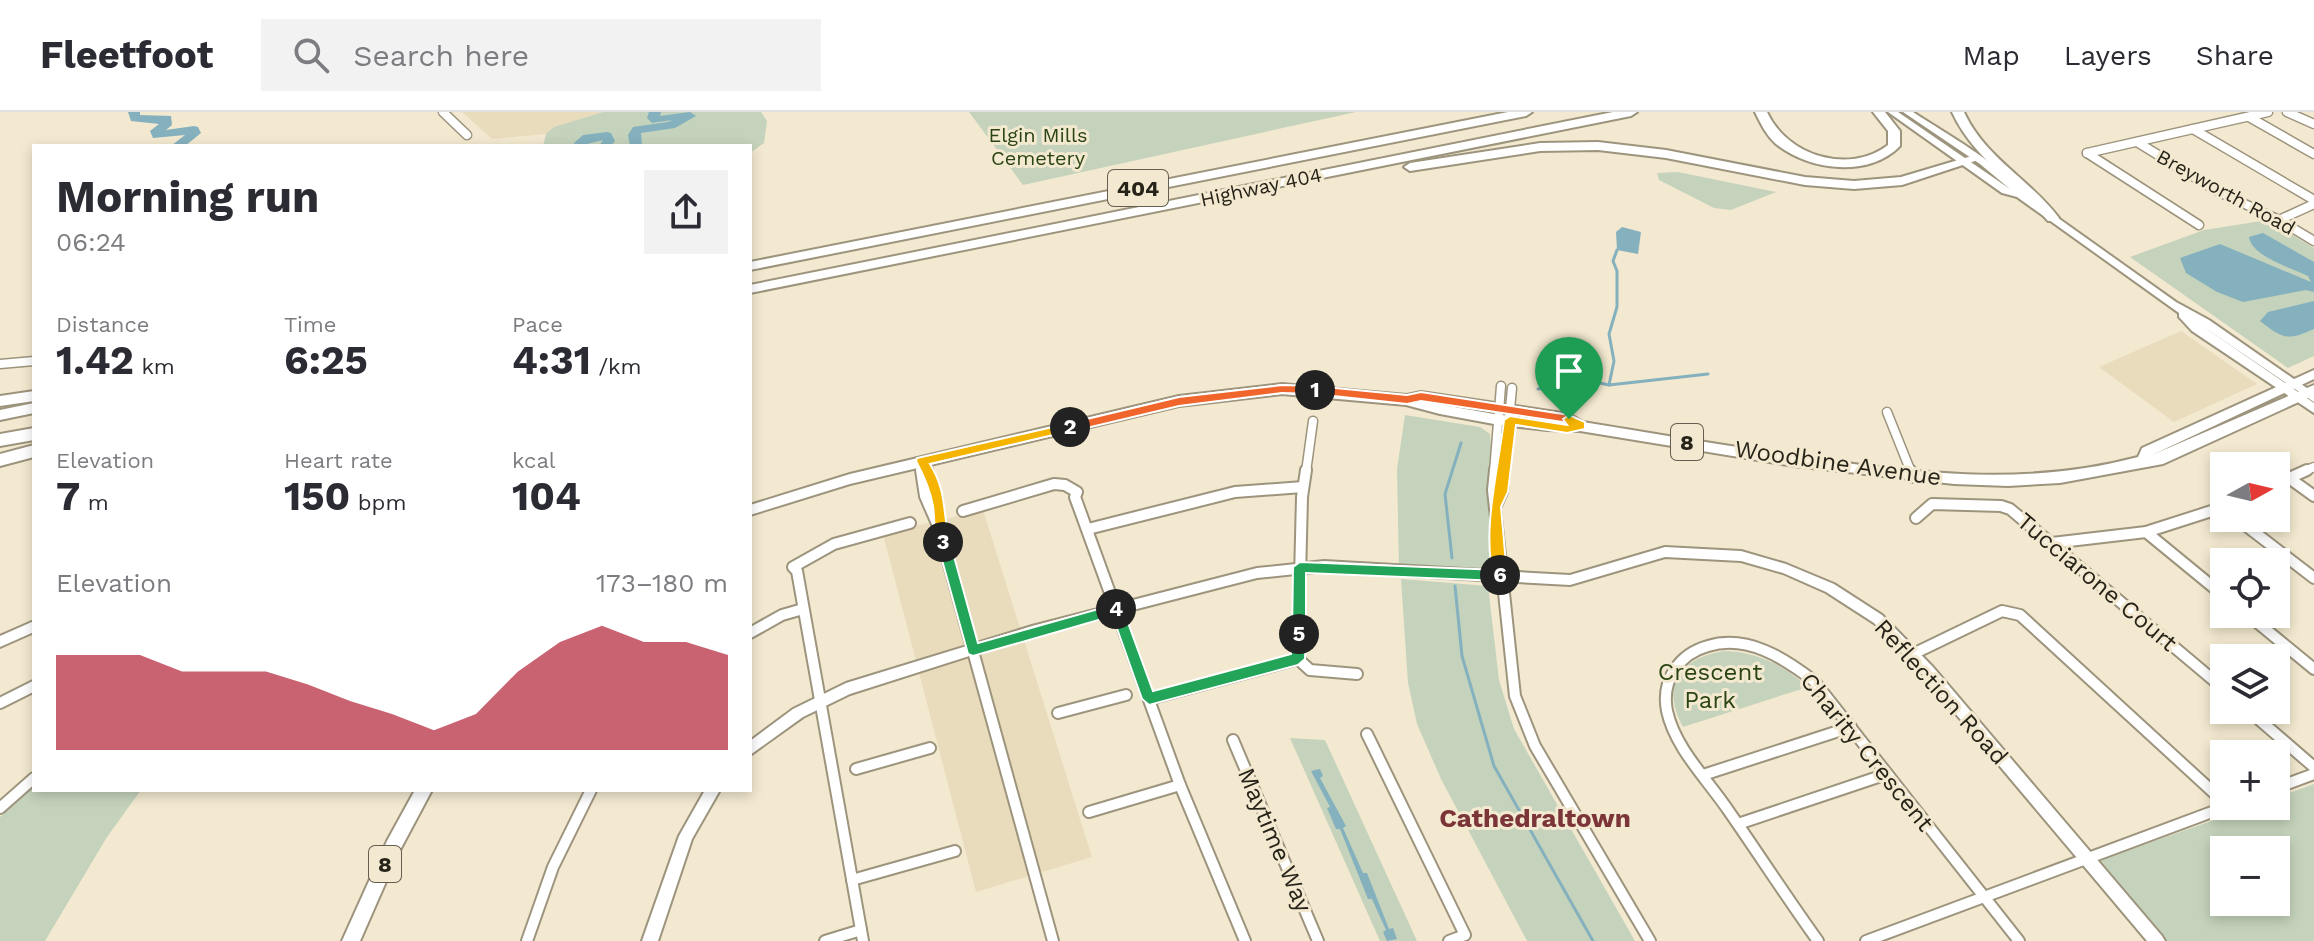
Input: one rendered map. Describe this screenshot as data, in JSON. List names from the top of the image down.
{
  "streets": {
    "highway": ["Highway 404", "404"],
    "main road": ["8", "Woodbine Avenue"],
    "street": [
      "Breyworth Road",
      "Tucciarone Court",
      "Reflection Road",
      "Charity Crescent",
      "Maytime Way"
    ]
  },
  "districts": ["Cathedraltown"],
  "parks": ["Elgin Mills Cemetery", "Crescent Park"],
  "north": "right",
  "page": {
    "header": "Fleetfoot",
    "search": "Search here",
    "nav": ["Map", "Layers", "Share"],
    "heading": ["Morning run", "06:24"],
    "stats": [
      ["Distance", "1.42 km"],
      ["Time", "6:25"],
      ["Pace", "4:31 /km"],
      ["Elevation", "7 m"],
      ["Heart rate", "150 bpm"],
      ["kcal", "104"]
    ],
    "pins": [
      "1",
      "2",
      "3",
      "6",
      "4",
      "5"
    ],
    "map_buttons": ["+", "−"],
    "chart": ["Elevation", "173–180 m"]
  }
}
